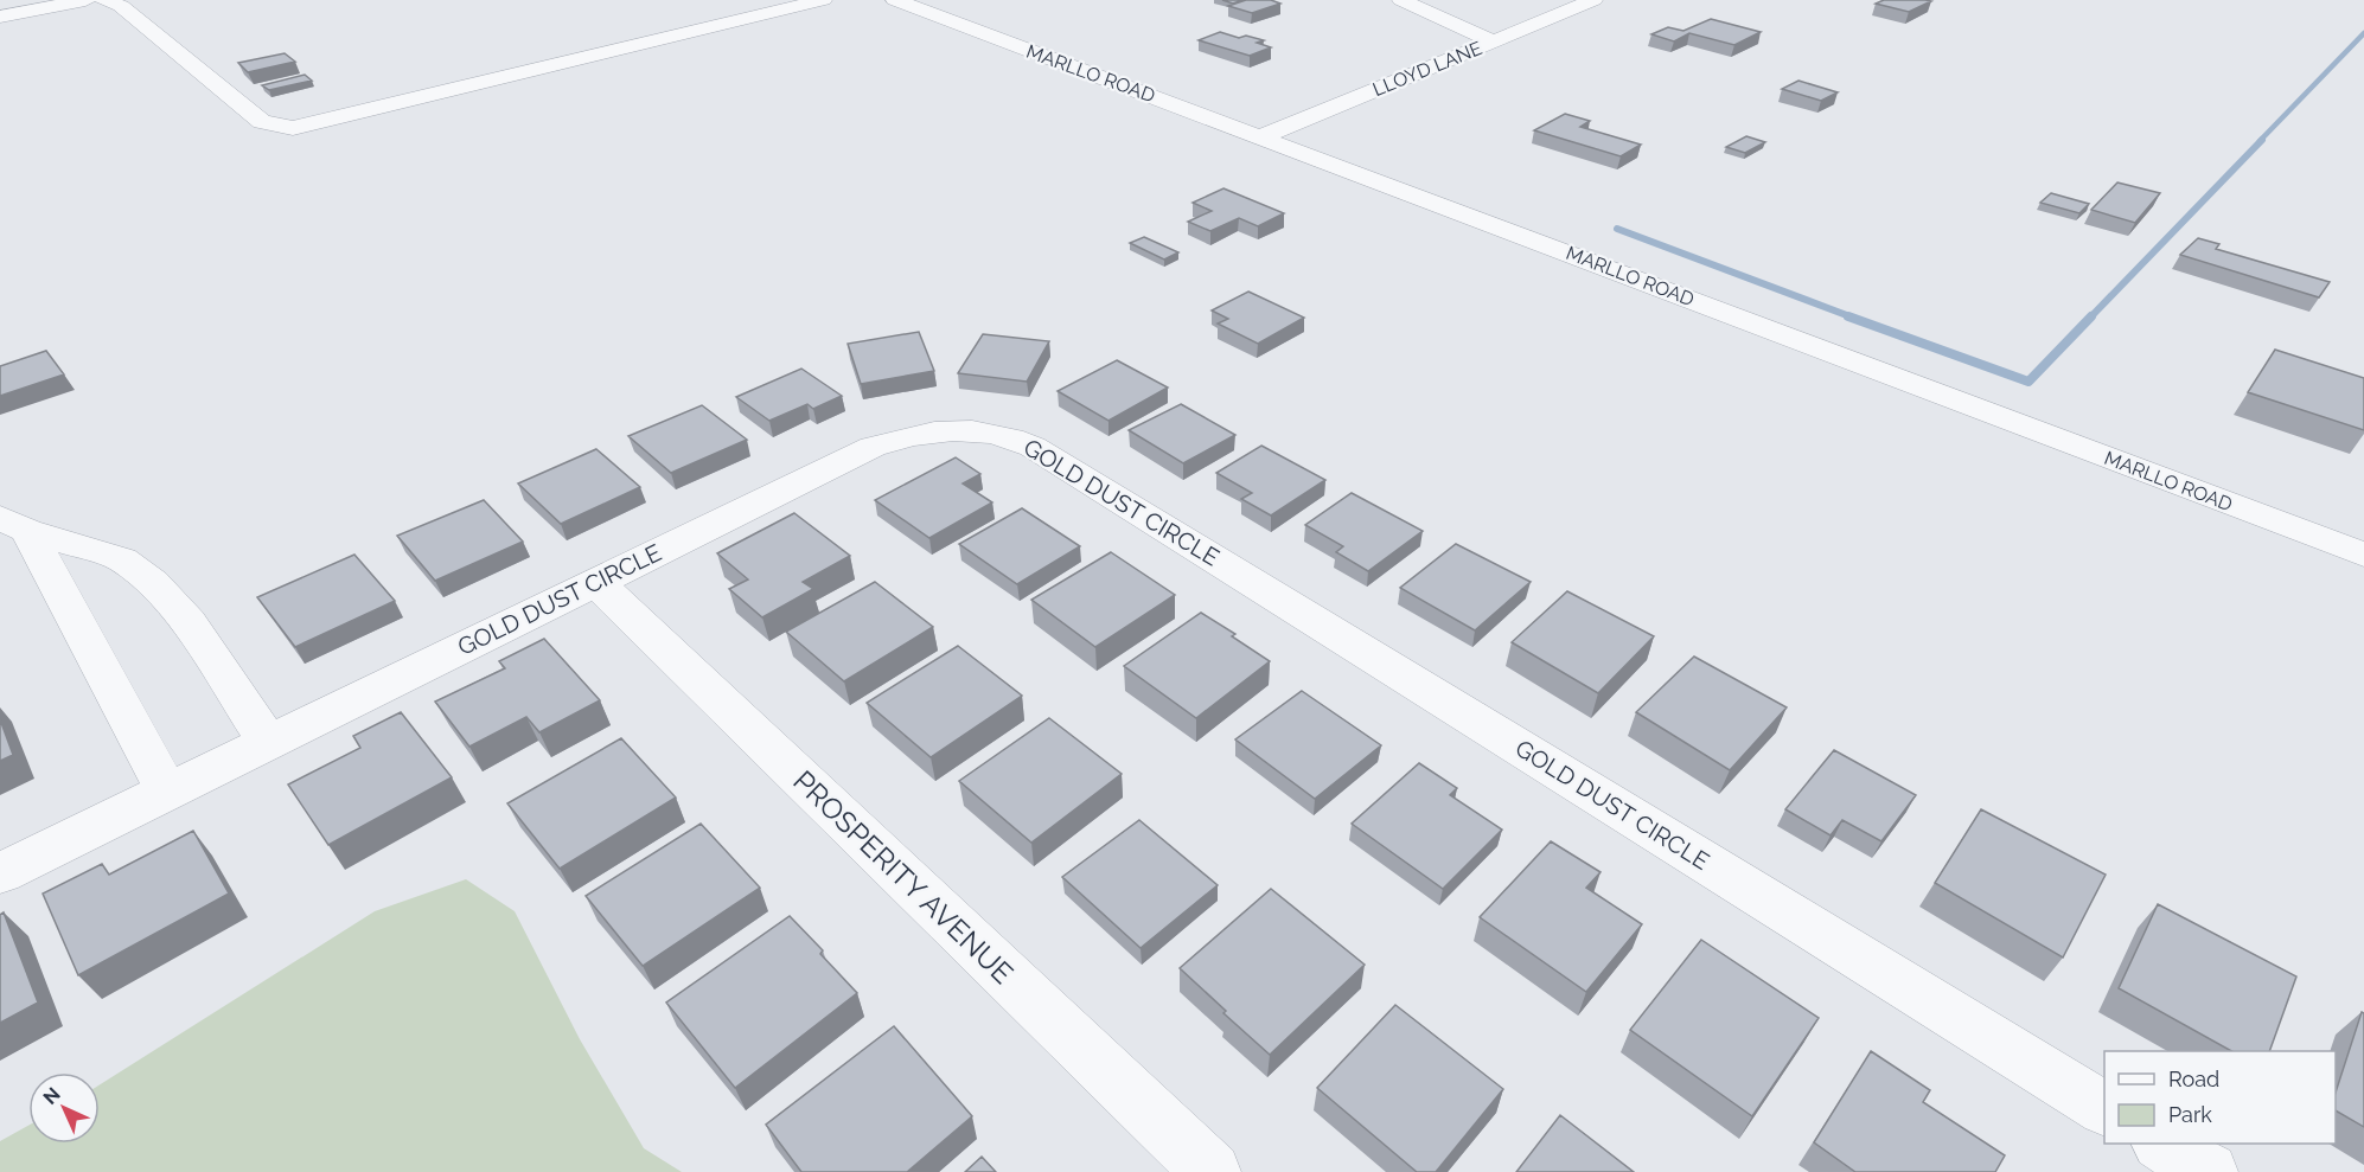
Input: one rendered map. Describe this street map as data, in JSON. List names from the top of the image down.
{
  "streets": {
    "street": [
      "LLOYD LANE",
      "MARLLO ROAD",
      "GOLD DUST CIRCLE",
      "PROSPERITY AVENUE"
    ]
  },
  "crossings": [
    ["LLOYD LANE", "MARLLO ROAD"],
    ["GOLD DUST CIRCLE", "PROSPERITY AVENUE"]
  ],
  "legend": ["Road", "Park"],
  "north": "top left"
}
